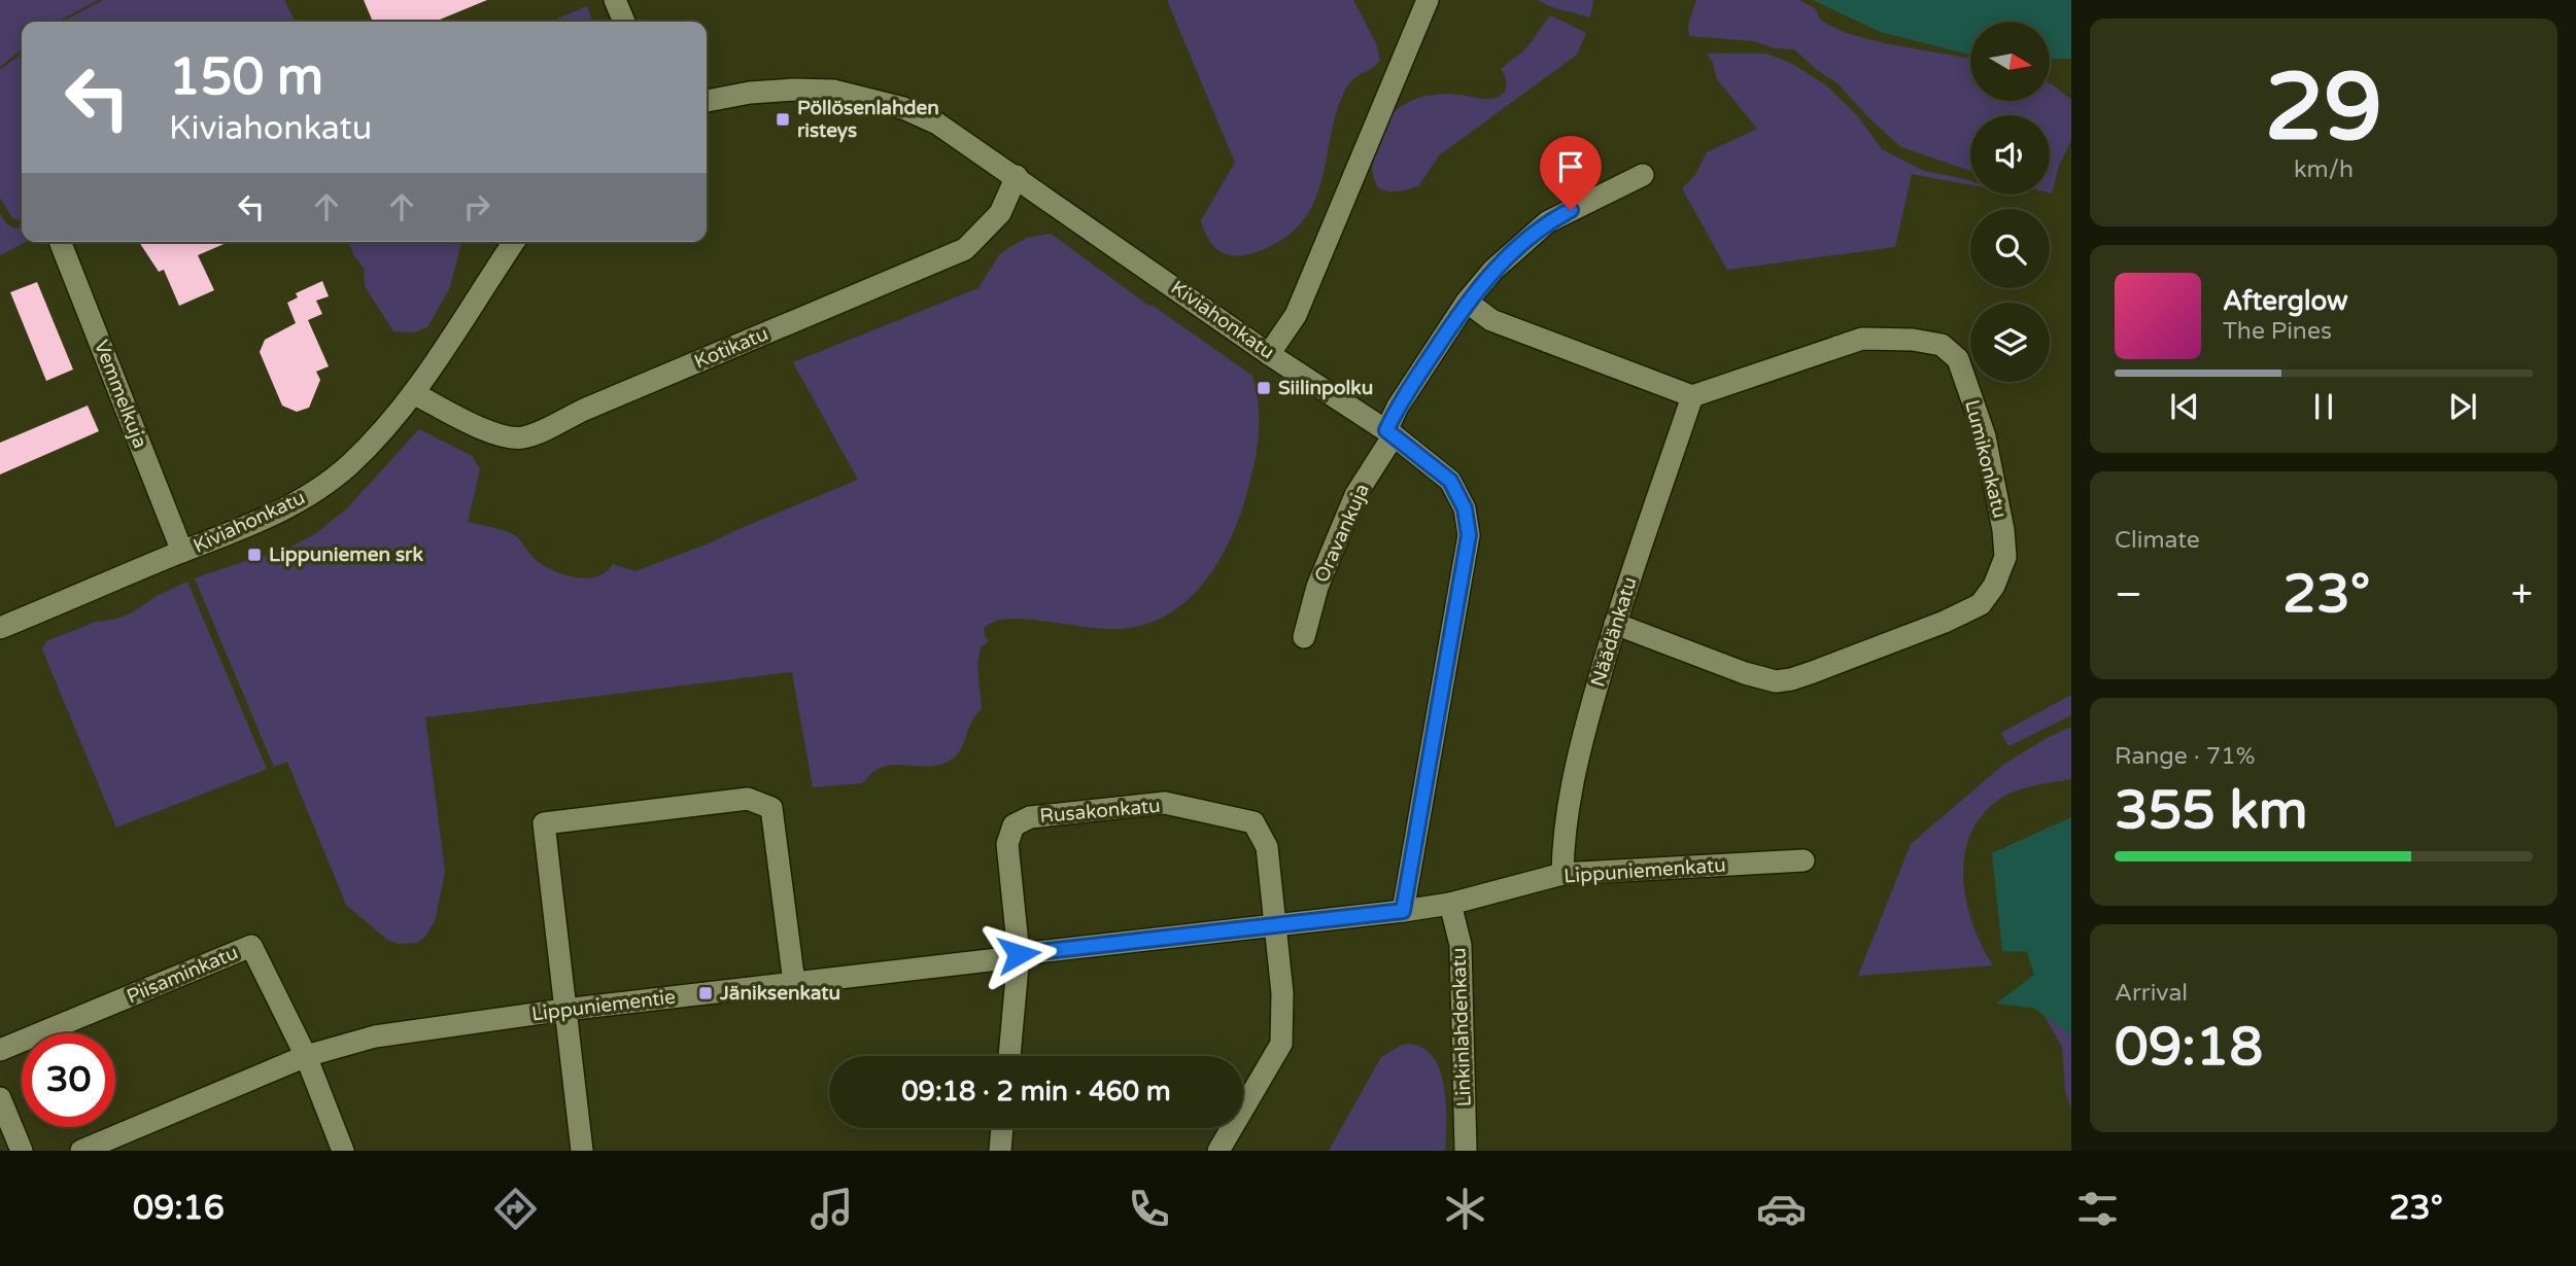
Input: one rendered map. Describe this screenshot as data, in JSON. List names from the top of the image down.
{
  "streets": {
    "street": [
      "Kiviahonkatu",
      "Kotikatu",
      "Vemmelkuja",
      "Lumikonkatu",
      "Oravankuja",
      "Näädänkatu",
      "Rusakonkatu",
      "Lippuniemenkatu",
      "Piisaminkatu",
      "Lippuniementie",
      "Linkinlahdenkatu"
    ]
  },
  "crossings": [
    ["Kiviahonkatu", "Kotikatu"],
    ["Kiviahonkatu", "Vemmelkuja"],
    ["Kiviahonkatu", "Oravankuja"],
    ["Kiviahonkatu", "Lippuniemenkatu"],
    ["Kiviahonkatu", "Lippuniementie"],
    ["Lumikonkatu", "Näädänkatu"],
    ["Näädänkatu", "Lippuniemenkatu"],
    ["Rusakonkatu", "Lippuniementie"],
    ["Lippuniemenkatu", "Lippuniementie"],
    ["Lippuniemenkatu", "Linkinlahdenkatu"],
    ["Piisaminkatu", "Lippuniementie"]
  ],
  "places": {
    "transit": [
      "Pöllösenlahden risteys",
      "Siilinpolku",
      "Lippuniemen srk",
      "Jäniksenkatu"
    ]
  },
  "north": "right",
  "page": {
    "tile": [
      ["29", "km/h"],
      "Climate",
      ["Range · 71%", "355 km"],
      ["Arrival", "09:18"]
    ],
    "turn": ["150 m", "Kiviahonkatu"],
    "song": ["Afterglow", "The Pines"],
    "heat": ["−", "23°", "+"],
    "limit": "30",
    "trip": "09:18 · 2 min · 460 m",
    "tabs": ["09:16", "23°"]
  }
}
